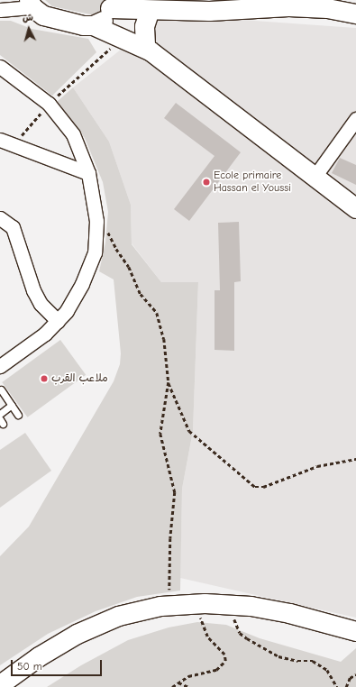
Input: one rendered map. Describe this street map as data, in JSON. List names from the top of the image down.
{
  "places": ["Ecole primaire Hassan el Youssi", "ملاعب القرب"],
  "scale_bar": "50 m",
  "north": "top"
}
